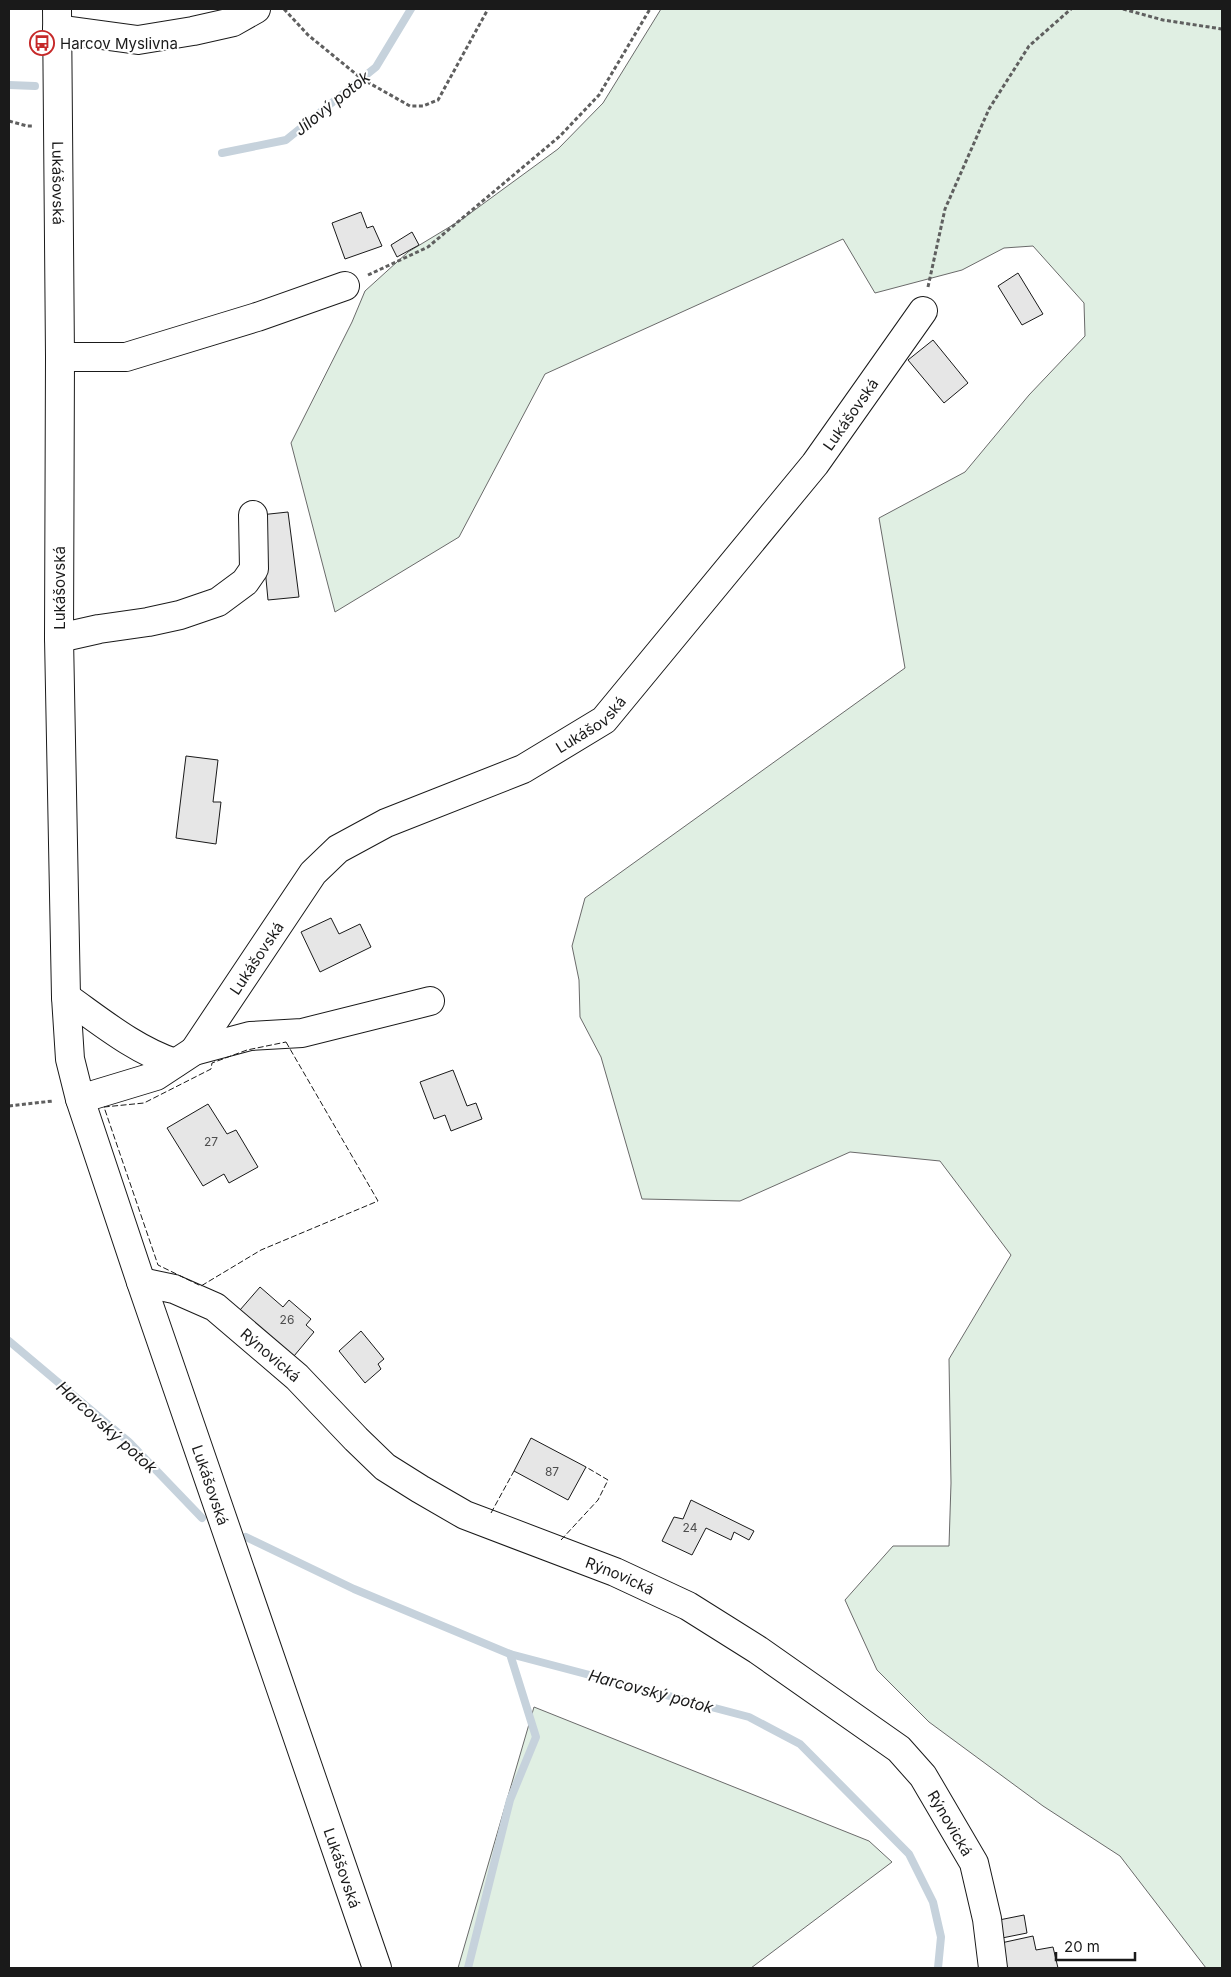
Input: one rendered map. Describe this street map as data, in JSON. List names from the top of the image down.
{
  "streets": {
    "street": ["Lukášovská", "Rýnovická"]
  },
  "crossings": [
    ["Lukášovská", "Rýnovická"]
  ],
  "water": ["Jílový potok", "Harcovský potok"],
  "places": {
    "bus stop": ["Harcov Myslivna"]
  },
  "house_numbers": [
    "27",
    "26",
    "87",
    "24"
  ],
  "scale_bar": "20 m"
}
